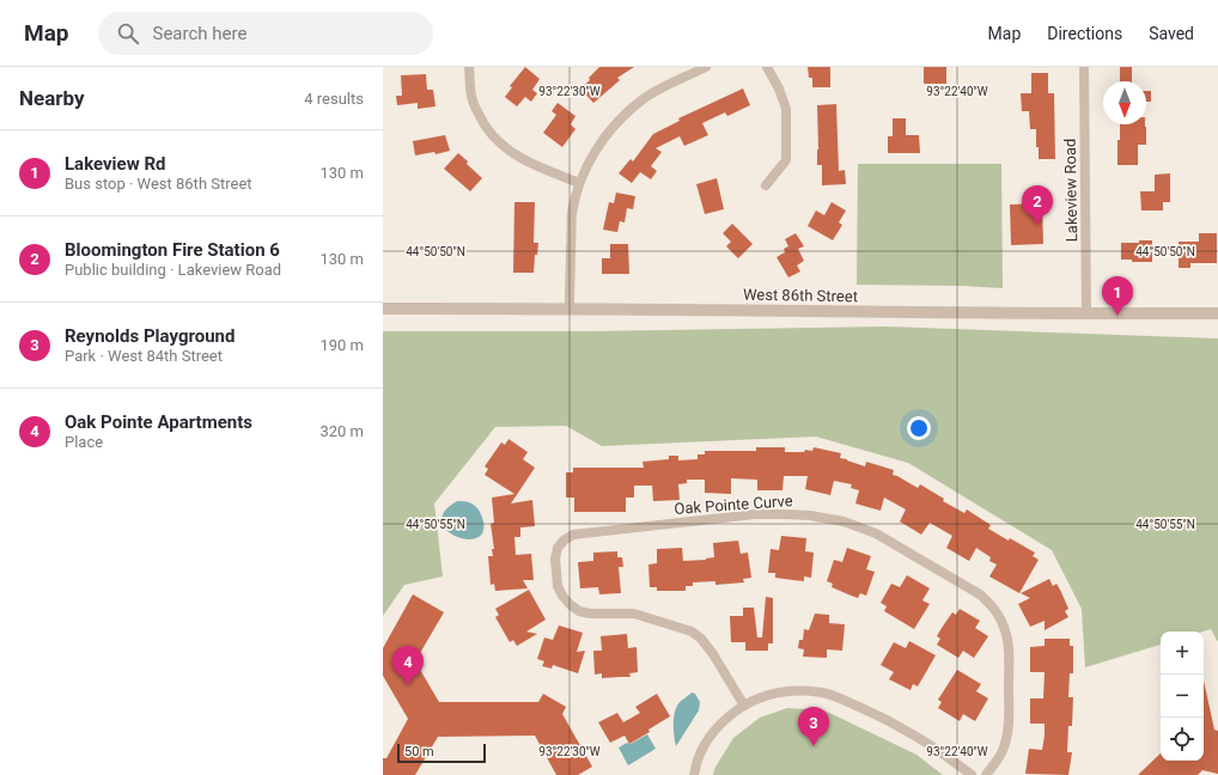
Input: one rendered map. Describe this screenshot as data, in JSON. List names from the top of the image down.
{
  "streets": {
    "street": ["Lakeview Road", "West 86th Street", "Oak Pointe Curve"]
  },
  "crossings": [
    ["Lakeview Road", "West 86th Street"]
  ],
  "scale_bar": "50 m",
  "north": "bottom",
  "page": {
    "header": "Map",
    "search": "Search here",
    "nav": ["Map", "Directions", "Saved"],
    "heading": ["Nearby", "4 results"],
    "list": [
      {
        "mark": "1",
        "name": "Lakeview Rd",
        "note": "Bus stop · West 86th Street",
        "value": "130 m"
      },
      {
        "mark": "2",
        "name": "Bloomington Fire Station 6",
        "note": "Public building · Lakeview Road",
        "value": "130 m"
      },
      {
        "mark": "3",
        "name": "Reynolds Playground",
        "note": "Park · West 84th Street",
        "value": "190 m"
      },
      {
        "mark": "4",
        "name": "Oak Pointe Apartments",
        "note": "Place",
        "value": "320 m"
      }
    ],
    "pins": [
      "2",
      "1",
      "4",
      "3"
    ],
    "map_buttons": ["+", "−"],
    "scale": "50 m"
  },
  "coordinates": [
    "93°22'30\"W",
    "93°22'40\"W",
    "44°50'50\"N",
    "44°50'55\"N"
  ]
}
